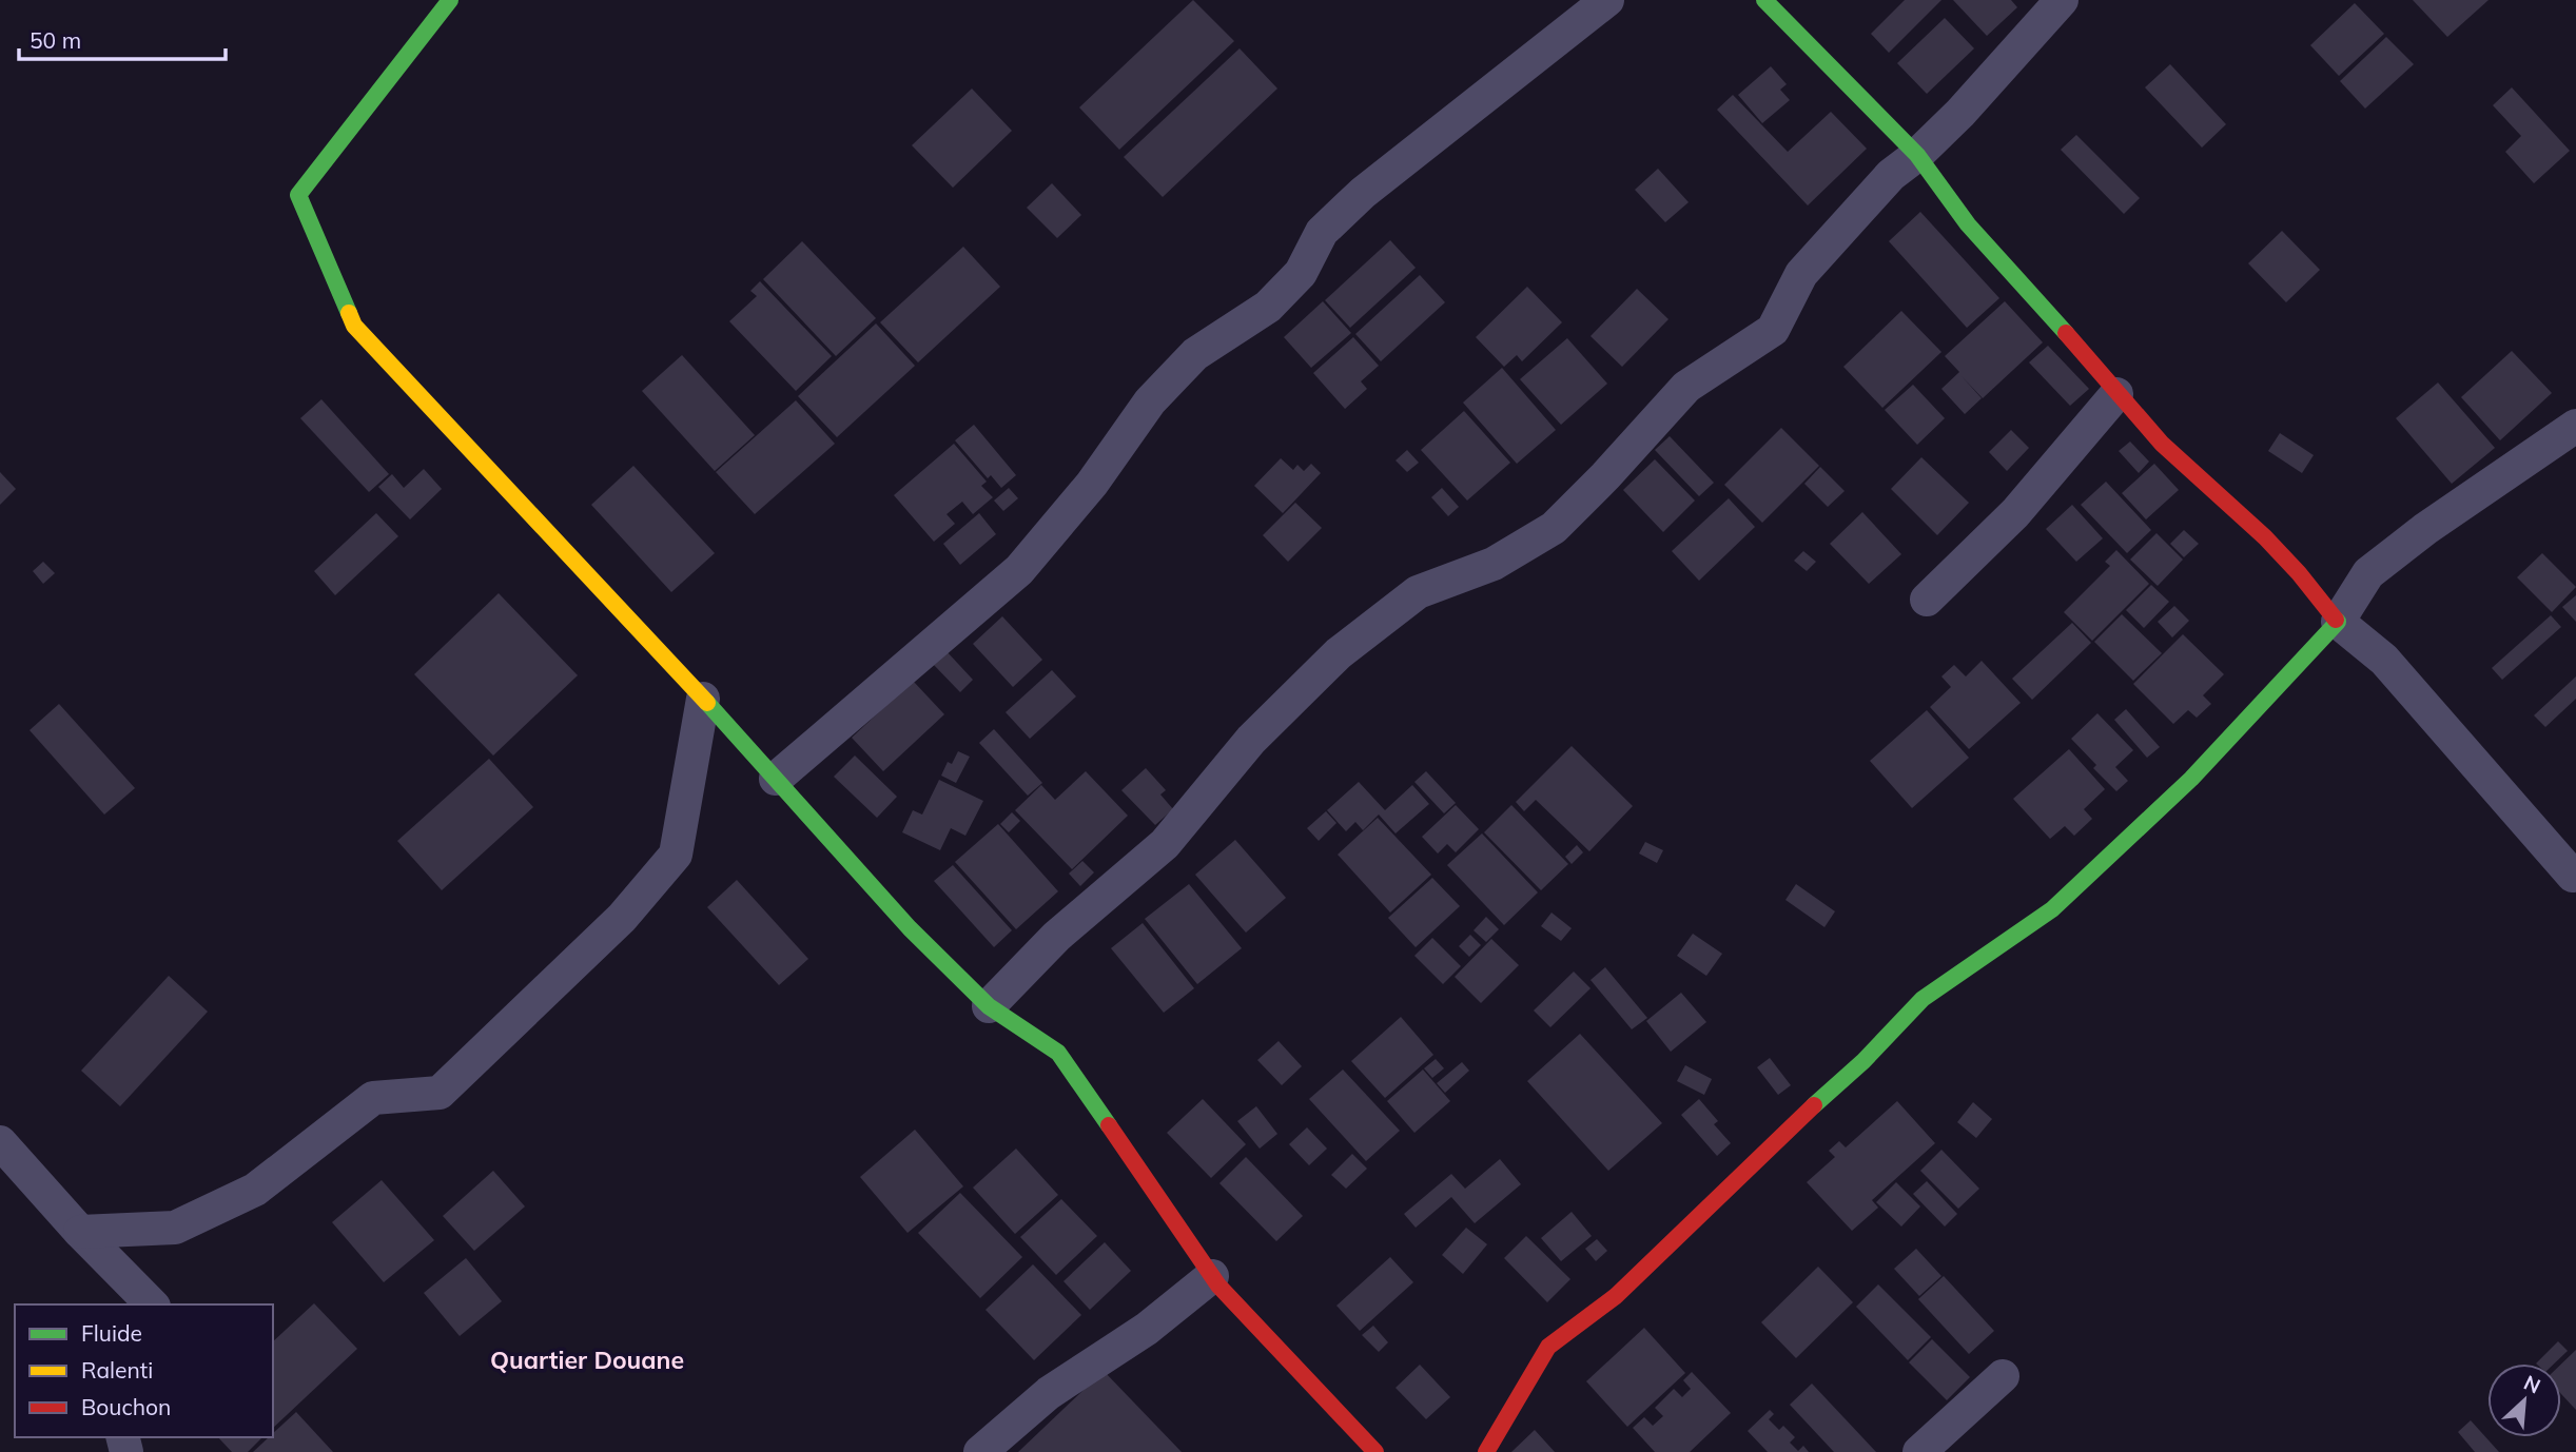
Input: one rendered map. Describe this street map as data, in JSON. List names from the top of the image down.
{
  "districts": ["Quartier Douane"],
  "legend": ["Fluide", "Ralenti", "Bouchon"],
  "scale_bar": "50 m",
  "north": "top right"
}
